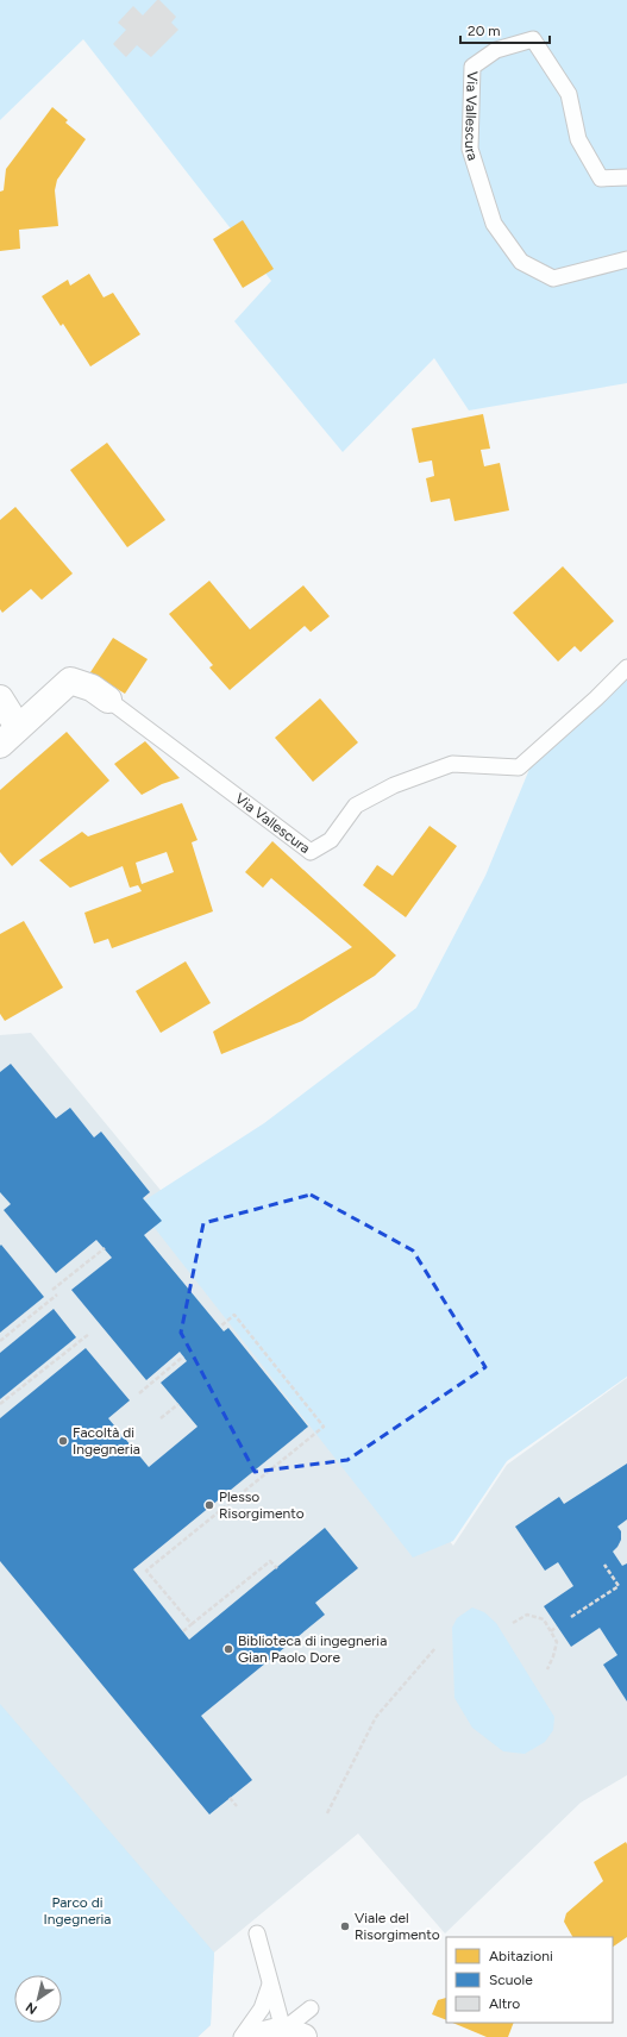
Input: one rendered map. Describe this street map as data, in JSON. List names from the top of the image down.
{
  "streets": {
    "street": ["Via Vallescura"]
  },
  "parks": ["Parco di Ingegneria"],
  "places": [
    "Facoltà di Ingegneria",
    "Plesso Risorgimento",
    "Biblioteca di ingegneria Gian Paolo Dore",
    "Viale del Risorgimento"
  ],
  "legend": ["Abitazioni", "Scuole", "Altro"],
  "scale_bar": "20 m",
  "north": "bottom left"
}
